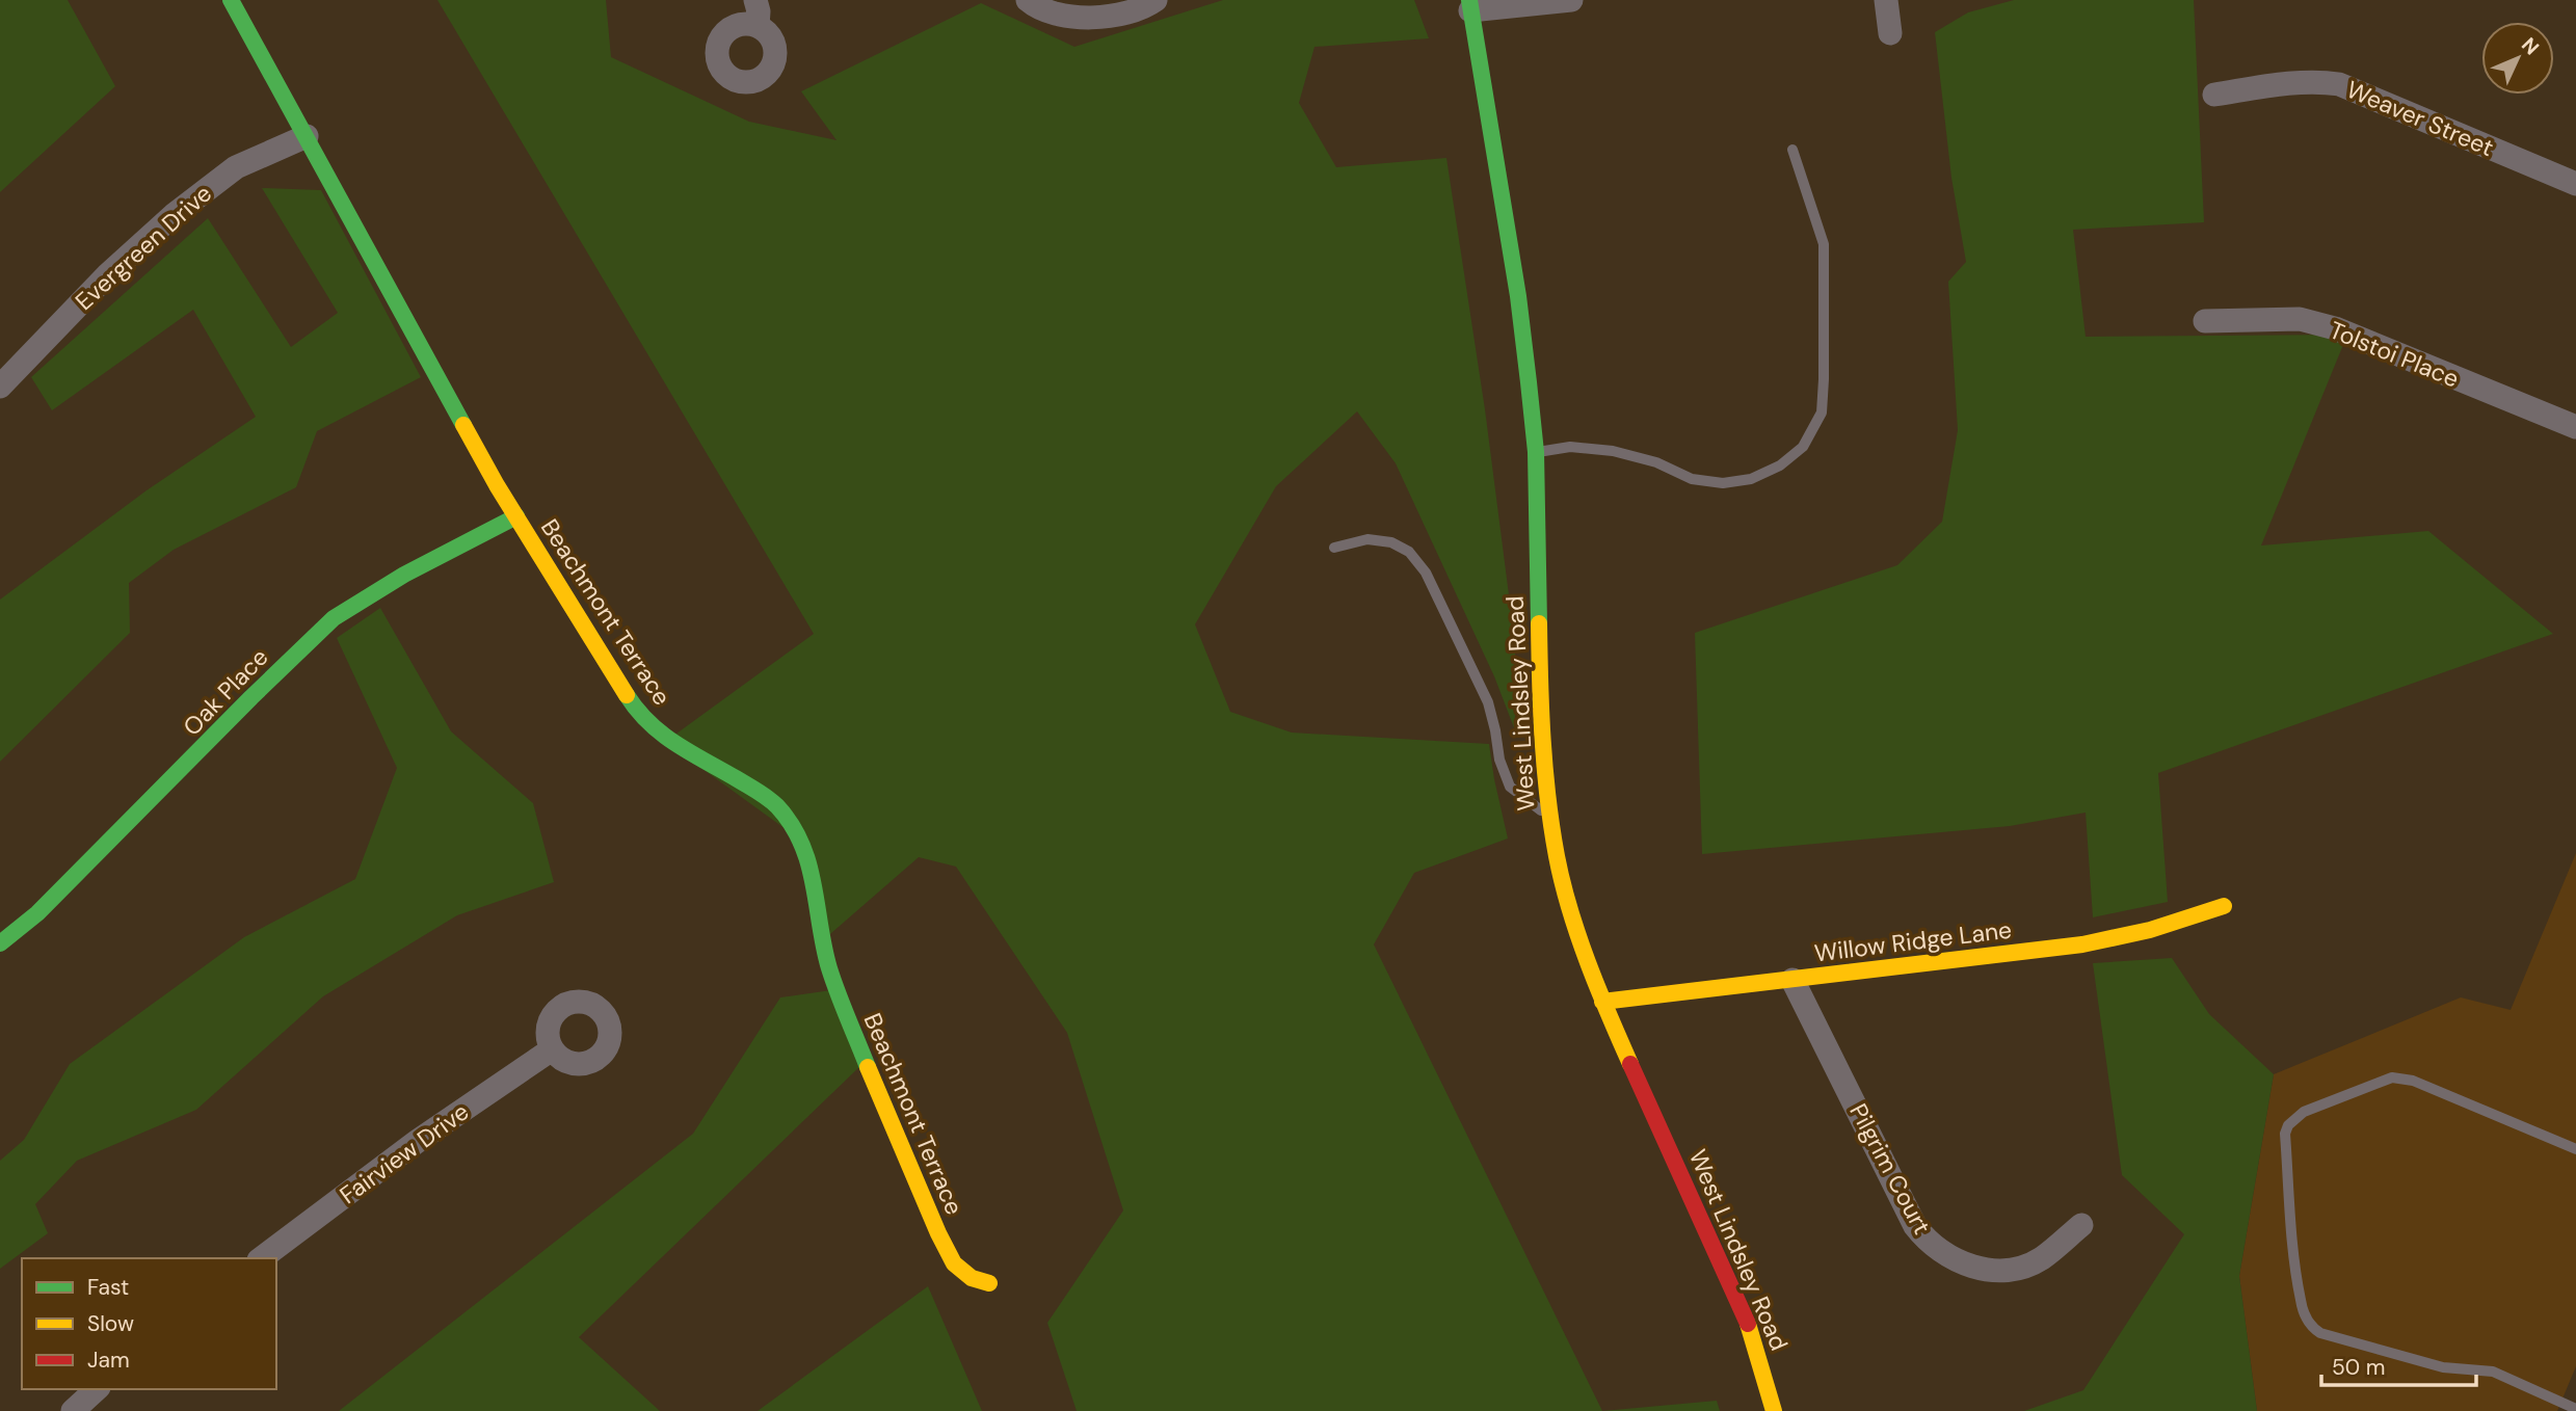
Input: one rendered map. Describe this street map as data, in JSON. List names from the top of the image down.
{
  "streets": {
    "street": [
      "Weaver Street",
      "Evergreen Drive",
      "Tolstoi Place",
      "Beachmont Terrace",
      "Oak Place",
      "West Lindsley Road",
      "Willow Ridge Lane",
      "Fairview Drive",
      "Pilgrim Court"
    ]
  },
  "crossings": [
    ["Evergreen Drive", "Beachmont Terrace"],
    ["Beachmont Terrace", "Oak Place"],
    ["West Lindsley Road", "Willow Ridge Lane"],
    ["Willow Ridge Lane", "Pilgrim Court"]
  ],
  "legend": ["Fast", "Slow", "Jam"],
  "scale_bar": "50 m",
  "north": "top right"
}
